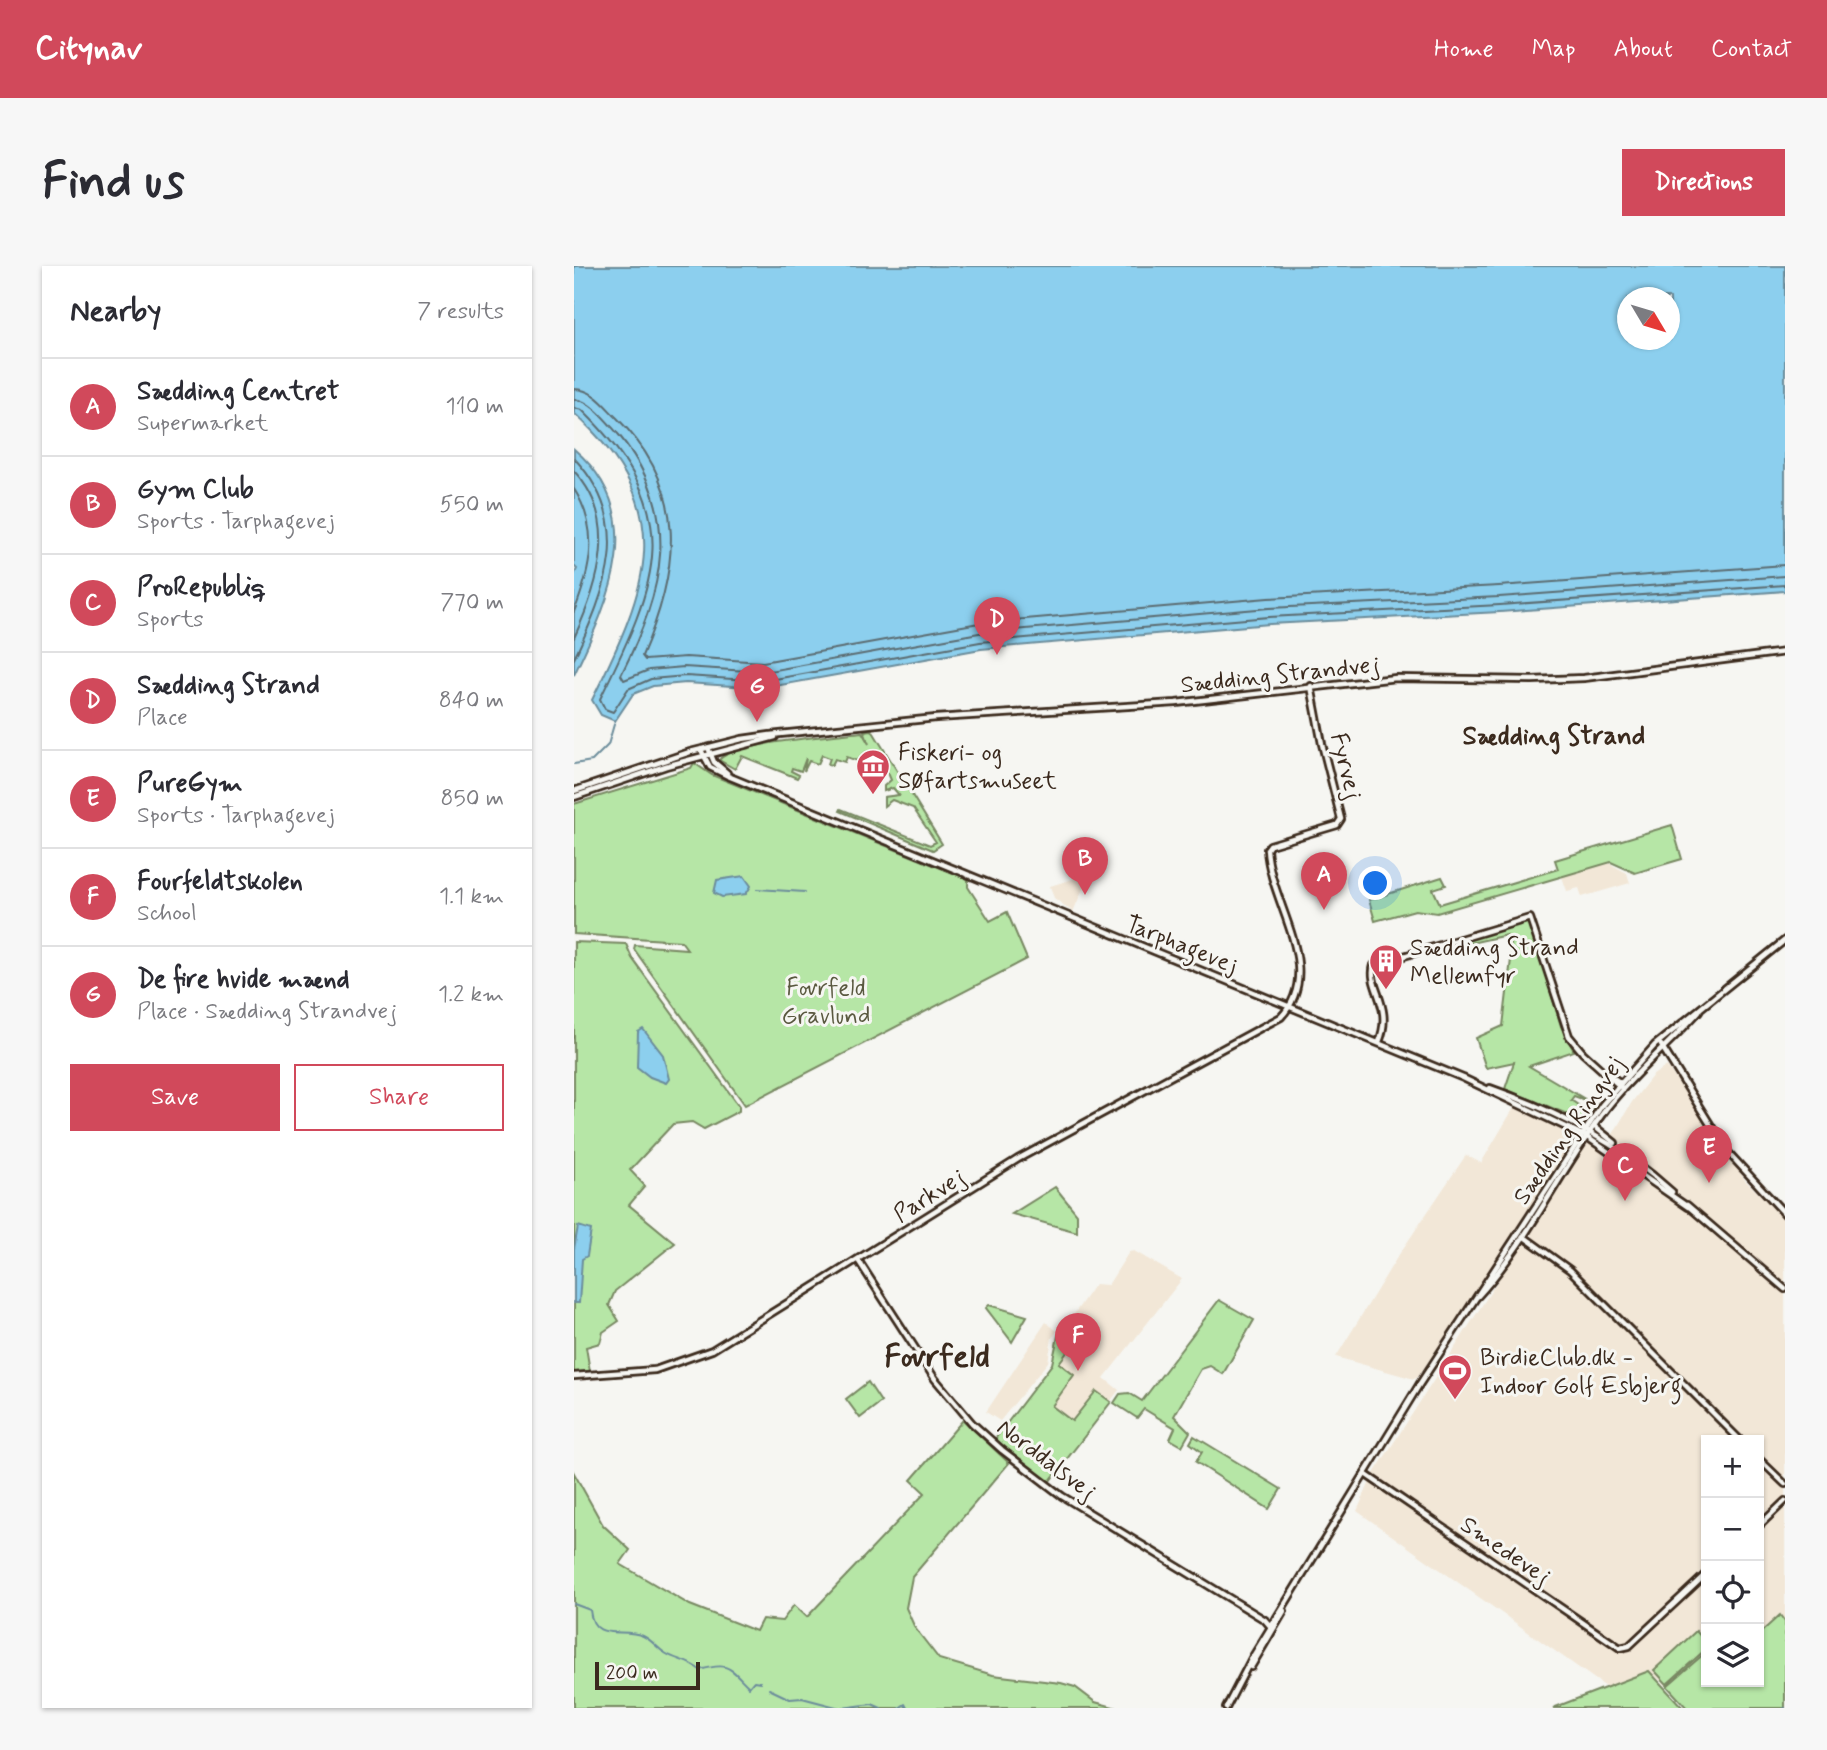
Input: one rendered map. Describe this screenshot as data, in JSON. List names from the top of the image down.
{
  "streets": {
    "street": [
      "Sædding Strandvej",
      "Fyrvej",
      "Tarphagevej",
      "Sædding Ringvej",
      "Parkvej",
      "Norddalsvej",
      "Smedevej"
    ]
  },
  "crossings": [
    ["Sædding Strandvej", "Fyrvej"],
    ["Sædding Strandvej", "Tarphagevej"],
    ["Fyrvej", "Tarphagevej"],
    ["Fyrvej", "Parkvej"],
    ["Tarphagevej", "Sædding Ringvej"],
    ["Tarphagevej", "Parkvej"],
    ["Sædding Ringvej", "Norddalsvej"],
    ["Sædding Ringvej", "Smedevej"],
    ["Parkvej", "Norddalsvej"]
  ],
  "districts": ["Sædding Strand", "Fovrfeld"],
  "parks": ["Fovrfeld Gravlund"],
  "places": {
    "museum": ["Fiskeri- og Søfartsmuseet"],
    "building": ["Sædding Strand Mellemfyr"],
    "sports": ["BirdieClub.dk - Indoor Golf Esbjerg"]
  },
  "scale_bar": "200 m",
  "north": "bottom right",
  "page": {
    "header": "Citynav",
    "nav": [
      "Home",
      "Map",
      "About",
      "Contact"
    ],
    "buttons": [
      "Directions",
      ["Save", "Share"]
    ],
    "title": "Find us",
    "heading": ["Nearby", "7 results"],
    "list": [
      {
        "mark": "A",
        "name": "Sædding Centret",
        "note": "Supermarket",
        "value": "110 m"
      },
      {
        "mark": "B",
        "name": "Gym Club",
        "note": "Sports · Tarphagevej",
        "value": "550 m"
      },
      {
        "mark": "C",
        "name": "ProRepubliq",
        "note": "Sports",
        "value": "770 m"
      },
      {
        "mark": "D",
        "name": "Sædding Strand",
        "note": "Place",
        "value": "840 m"
      },
      {
        "mark": "E",
        "name": "PureGym",
        "note": "Sports · Tarphagevej",
        "value": "850 m"
      },
      {
        "mark": "F",
        "name": "Fourfeldtskolen",
        "note": "School",
        "value": "1.1 km"
      },
      {
        "mark": "G",
        "name": "De fire hvide mænd",
        "note": "Place · Sædding Strandvej",
        "value": "1.2 km"
      }
    ],
    "pins": [
      "D",
      "G",
      "B",
      "A",
      "E",
      "C",
      "F"
    ],
    "map_buttons": ["+", "−"],
    "scale": "200 m"
  }
}
